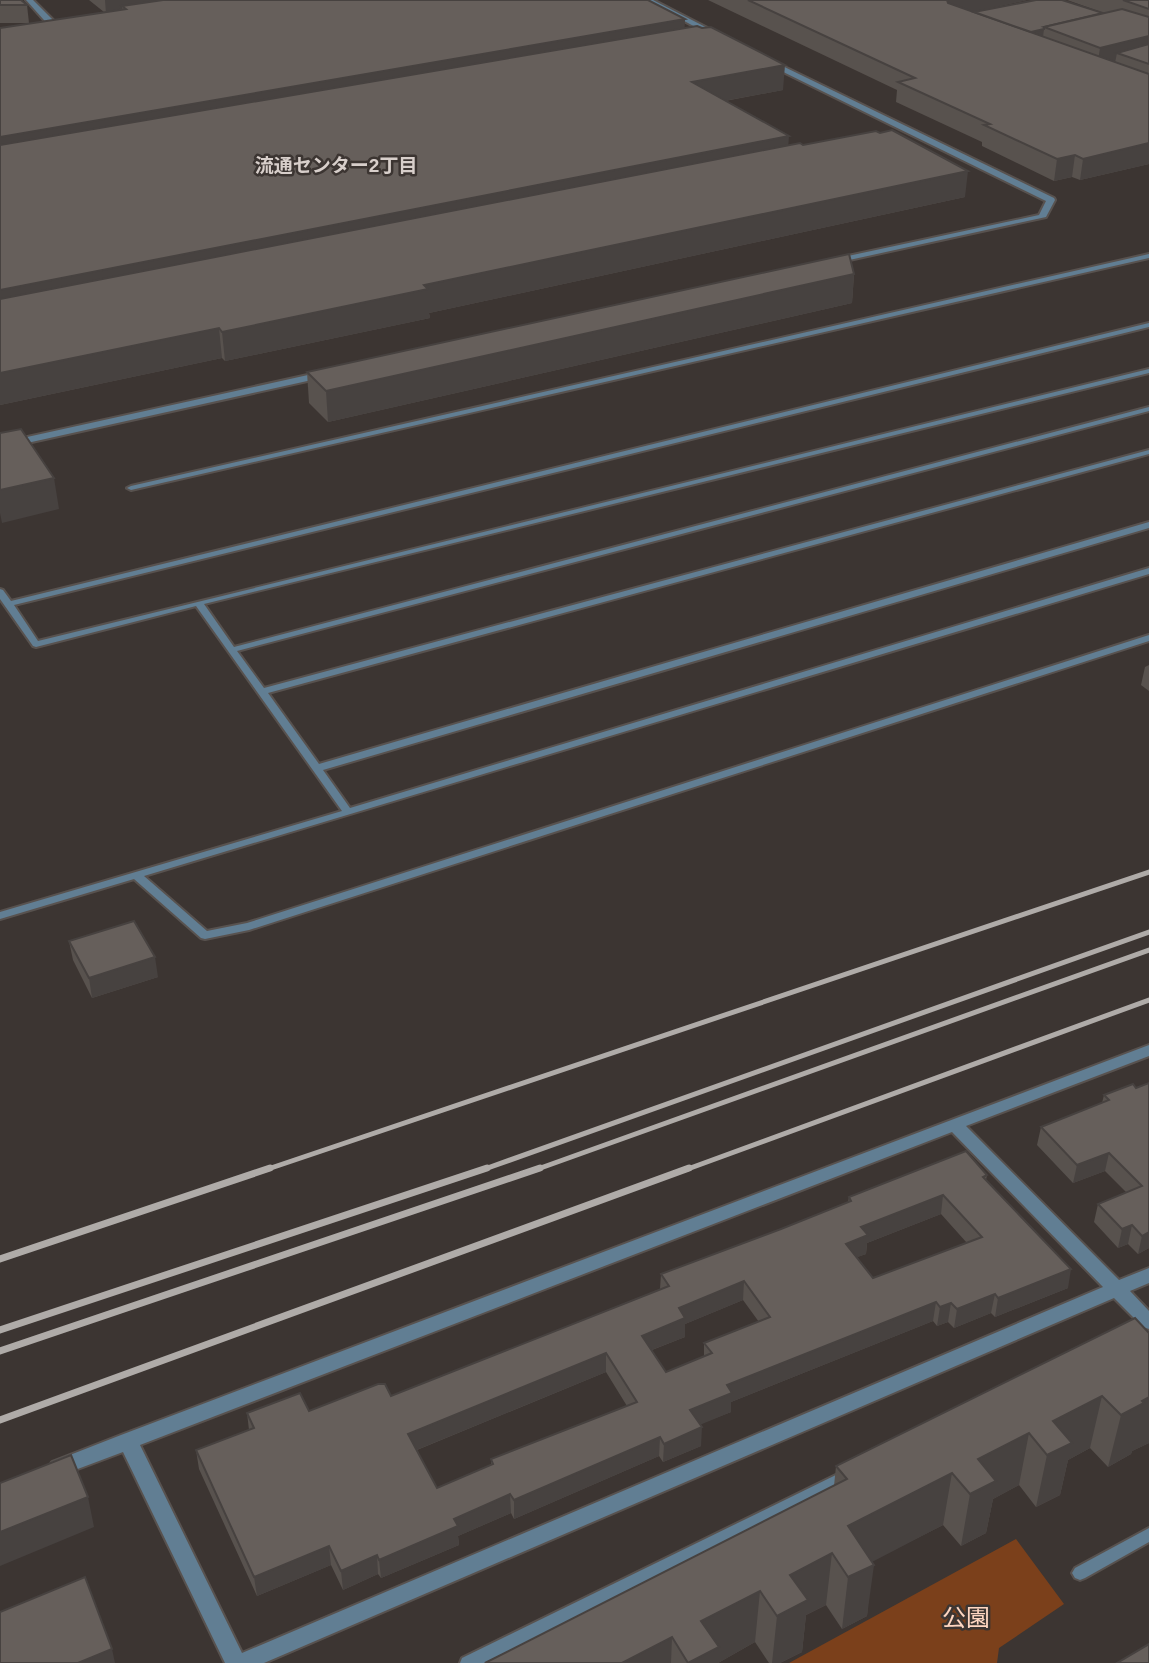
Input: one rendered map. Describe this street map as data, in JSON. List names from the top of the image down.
{
  "districts": ["流通センター2丁目"],
  "parks": ["公園"]
}
